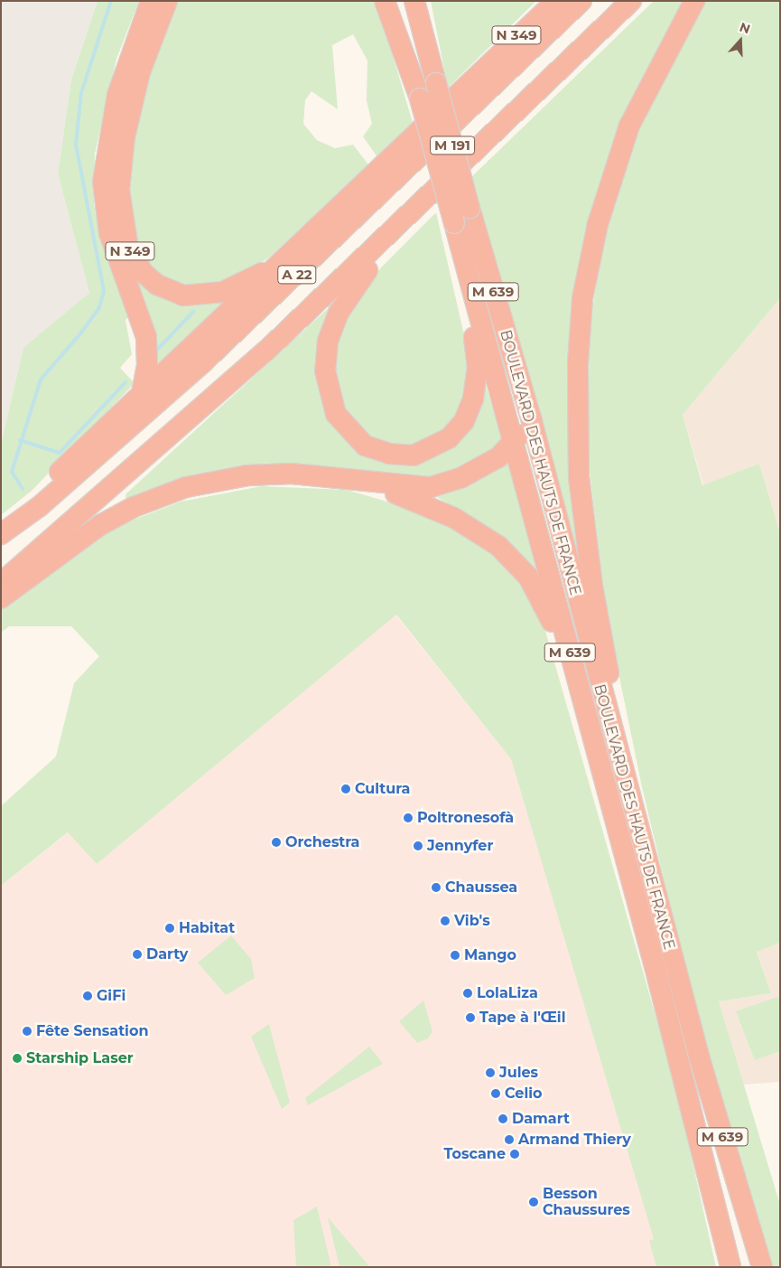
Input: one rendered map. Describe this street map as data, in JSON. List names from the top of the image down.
{
  "streets": {
    "highway": [
      "N 349",
      "M 191",
      "A 22",
      "M 639",
      "BOULEVARD DES HAUTS DE FRANCE"
    ]
  },
  "crossings": [
    ["M 191", "BOULEVARD DES HAUTS DE FRANCE"]
  ],
  "places": [
    "Cultura",
    "Poltronesofà",
    "Orchestra",
    "Jennyfer",
    "Chaussea",
    "Vib's",
    "Habitat",
    "Darty",
    "Mango",
    "LolaLiza",
    "GiFi",
    "Tape à l'Œil",
    "Fête Sensation",
    "Starship Laser",
    "Jules",
    "Celio",
    "Damart",
    "Armand Thiery",
    "Toscane",
    "Besson Chaussures"
  ],
  "north": "top"
}
